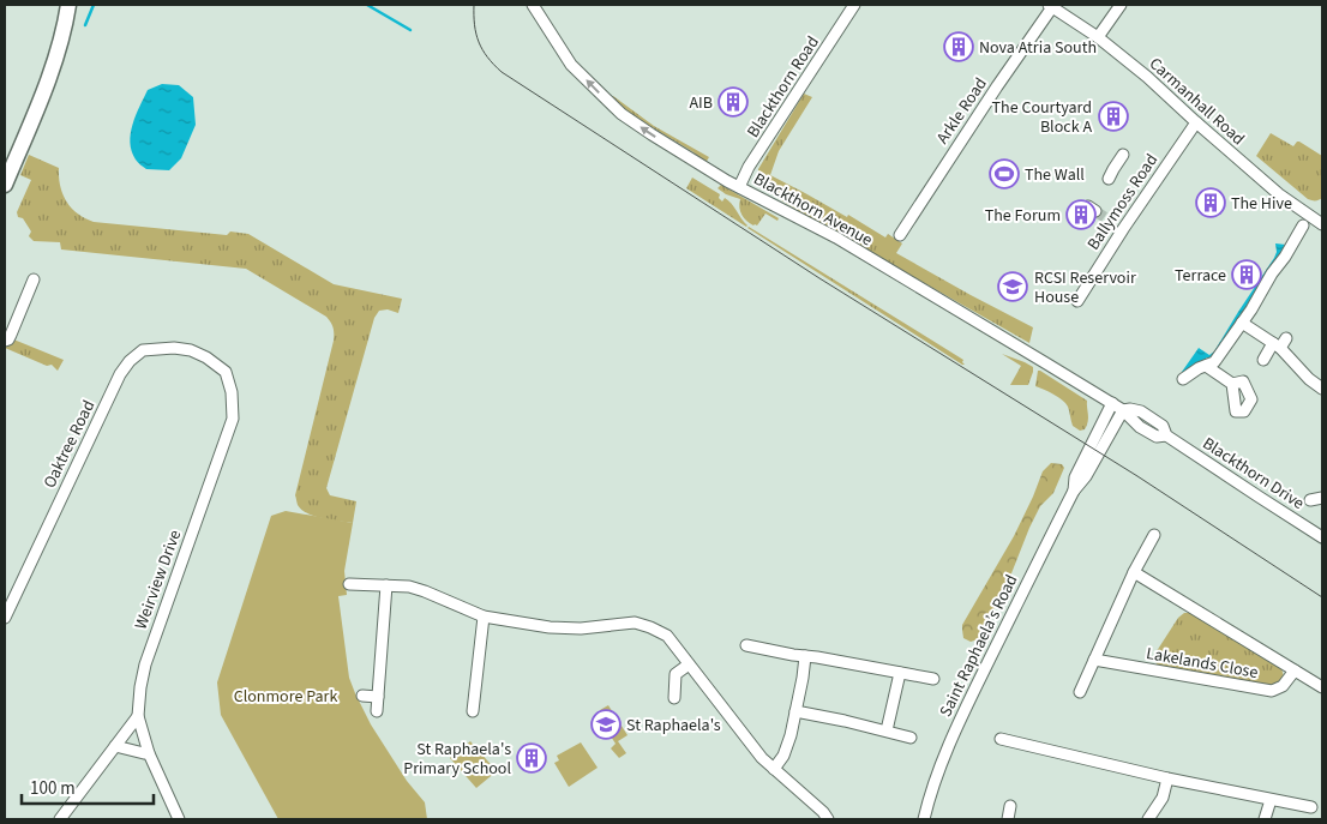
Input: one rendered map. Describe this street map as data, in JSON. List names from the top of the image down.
{
  "streets": {
    "street": [
      "Blackthorn Road",
      "Carmanhall Road",
      "Arkle Road",
      "Ballymoss Road",
      "Blackthorn Avenue",
      "Oaktree Road",
      "Blackthorn Drive",
      "Weirview Drive",
      "Saint Raphaela’s Road",
      "Lakelands Close"
    ]
  },
  "crossings": [
    ["Blackthorn Road", "Blackthorn Avenue"],
    ["Carmanhall Road", "Arkle Road"],
    ["Carmanhall Road", "Ballymoss Road"],
    ["Blackthorn Avenue", "Blackthorn Drive"],
    ["Blackthorn Avenue", "Saint Raphaela’s Road"],
    ["Oaktree Road", "Weirview Drive"],
    ["Blackthorn Drive", "Saint Raphaela’s Road"]
  ],
  "one_way": ["Blackthorn Avenue"],
  "parks": ["Clonmore Park"],
  "places": {
    "building": [
      "Nova Atria South",
      "AIB",
      "The Courtyard Block A",
      "The Hive",
      "The Forum",
      "Terrace",
      "St Raphaela's Primary School"
    ],
    "sports": ["The Wall"],
    "school or university": ["RCSI Reservoir House", "St Raphaela's"]
  },
  "scale_bar": "100 m"
}
